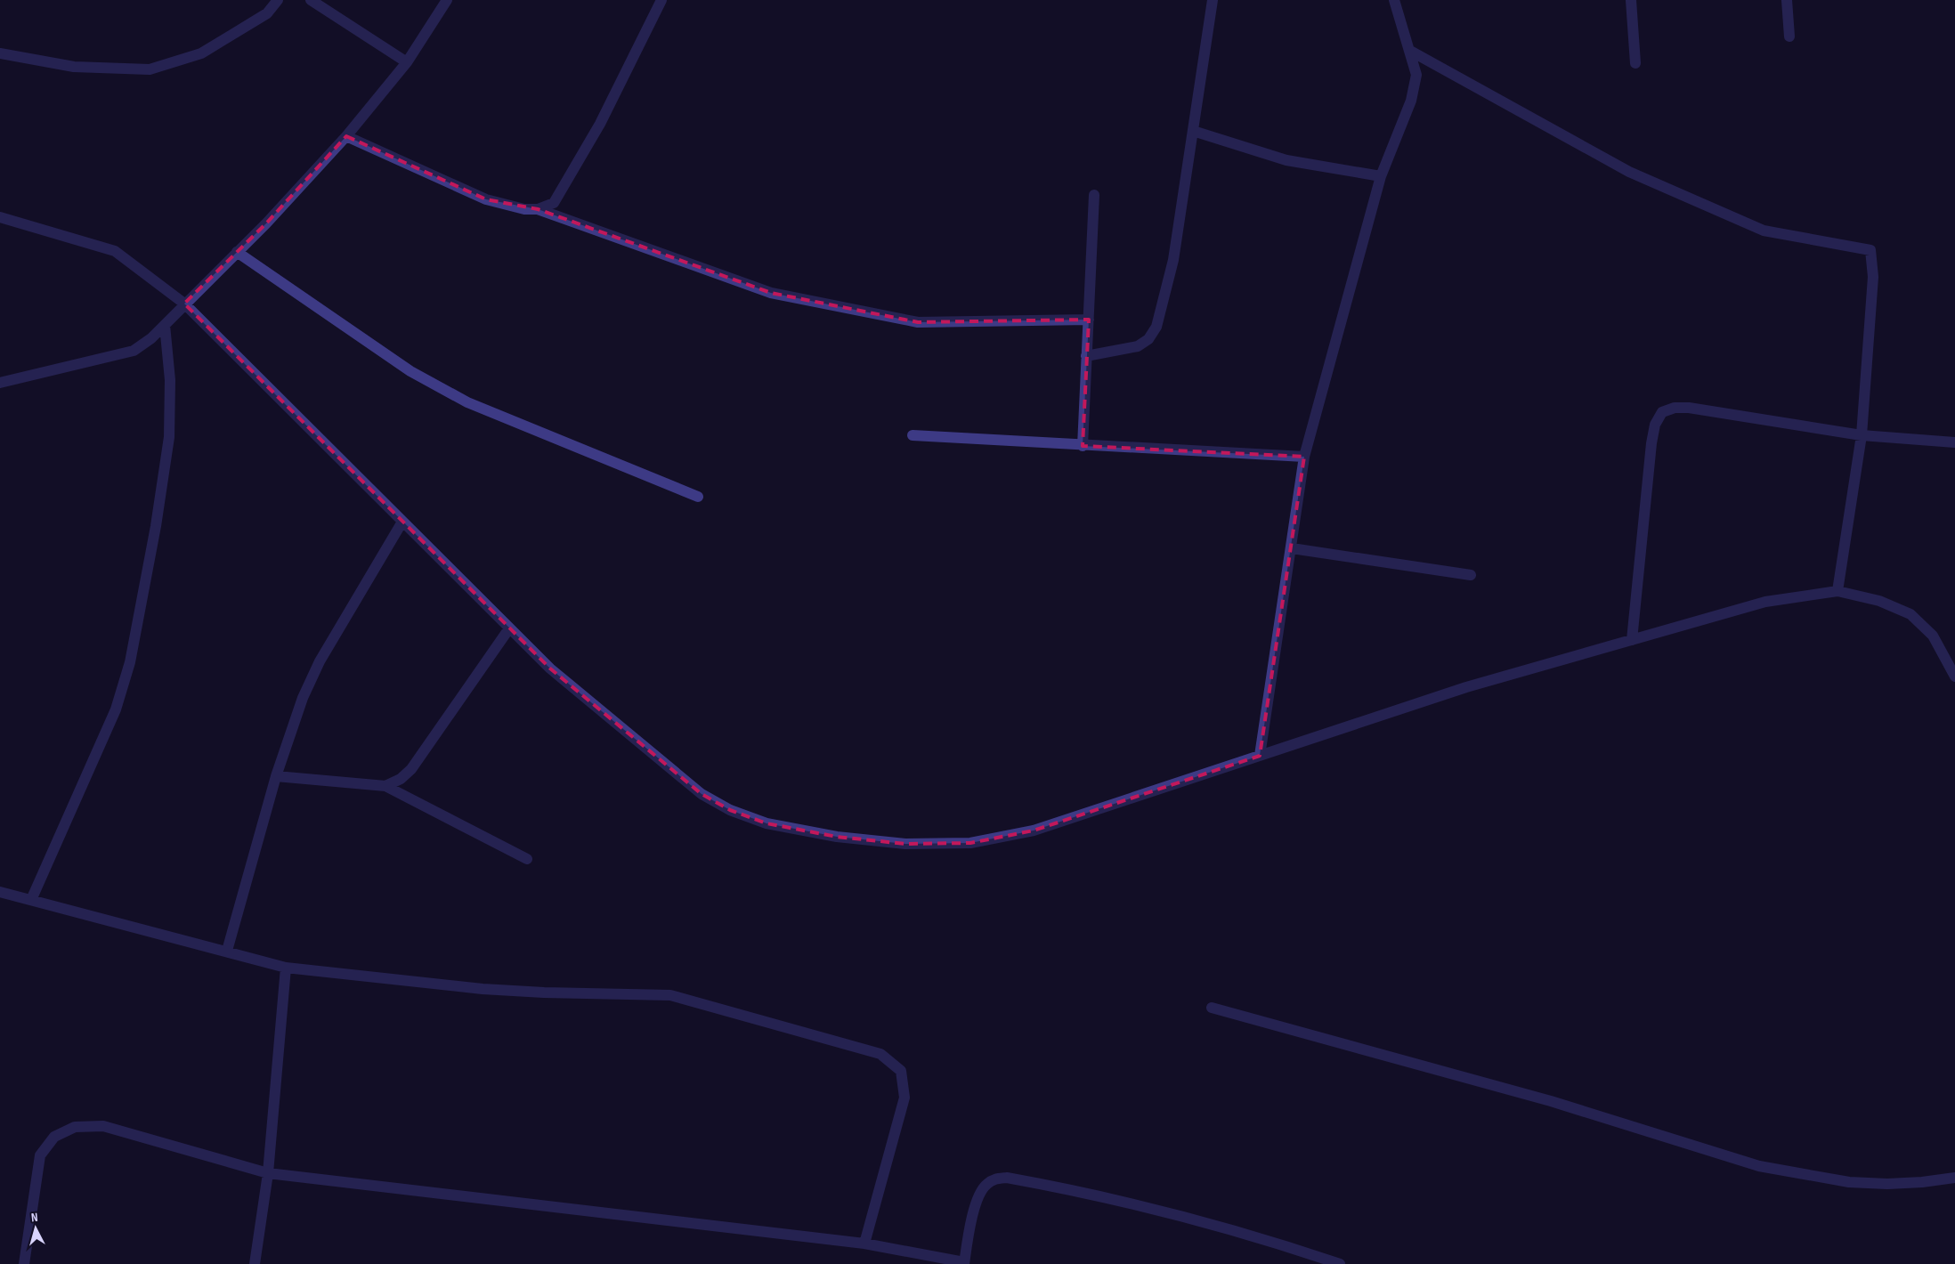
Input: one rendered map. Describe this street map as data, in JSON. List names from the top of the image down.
{
  "north": "top"
}
